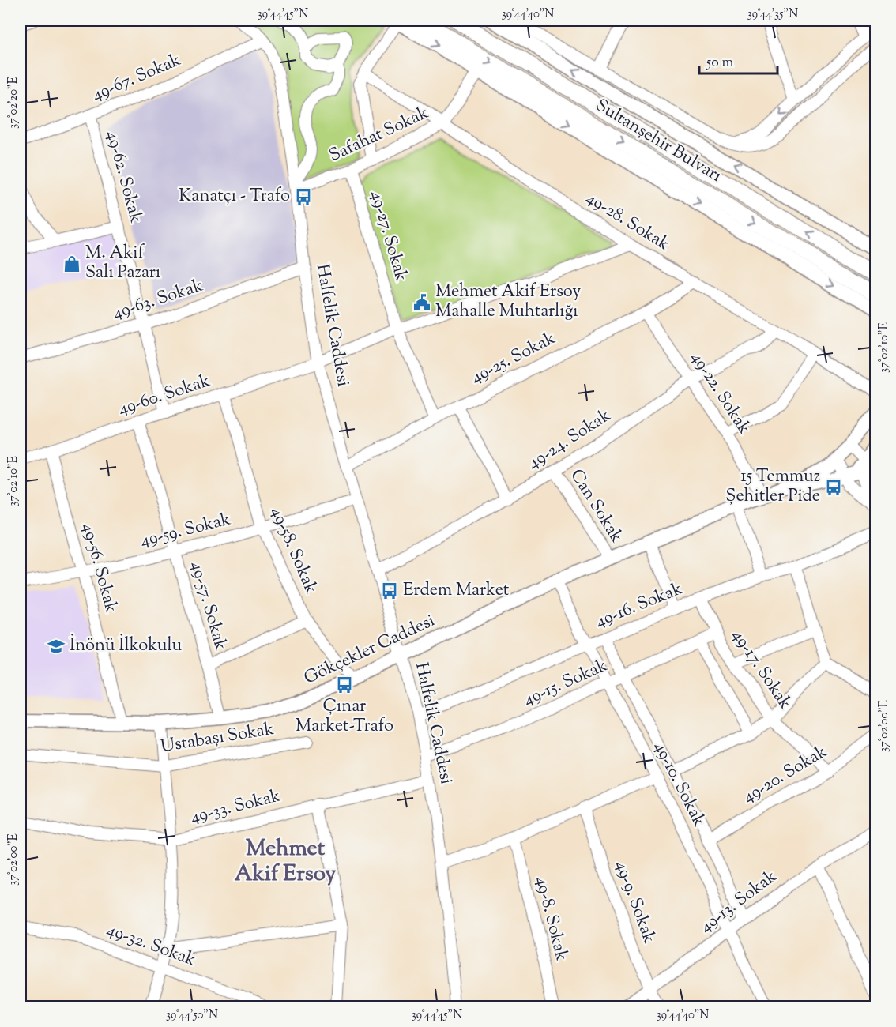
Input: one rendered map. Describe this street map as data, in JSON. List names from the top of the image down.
{
  "streets": {
    "highway": ["Sultanşehir Bulvarı"],
    "main road": ["Gökçekler Caddesi"],
    "street": [
      "49-67. Sokak",
      "Safahat Sokak",
      "49-62. Sokak",
      "49-28. Sokak",
      "49-27. Sokak",
      "49-63. Sokak",
      "Halfelik Caddesi",
      "49-25. Sokak",
      "49-22. Sokak",
      "49-60. Sokak",
      "49-24. Sokak",
      "Can Sokak",
      "49-59. Sokak",
      "49-58. Sokak",
      "49-56. Sokak",
      "49-57. Sokak",
      "49-16. Sokak",
      "49-17. Sokak",
      "49-15. Sokak",
      "Ustabaşı Sokak",
      "49-20. Sokak",
      "49-10. Sokak",
      "49-33. Sokak",
      "49-9. Sokak",
      "49-13. Sokak",
      "49-8. Sokak",
      "49-32. Sokak"
    ]
  },
  "crossings": [
    ["49-67. Sokak", "49-62. Sokak"],
    ["49-67. Sokak", "Halfelik Caddesi"],
    ["Safahat Sokak", "49-28. Sokak"],
    ["Safahat Sokak", "49-27. Sokak"],
    ["Safahat Sokak", "Halfelik Caddesi"],
    ["49-62. Sokak", "49-63. Sokak"],
    ["49-62. Sokak", "49-60. Sokak"],
    ["49-28. Sokak", "49-25. Sokak"],
    ["49-28. Sokak", "49-60. Sokak"],
    ["49-28. Sokak", "49-24. Sokak"],
    ["49-27. Sokak", "49-25. Sokak"],
    ["49-27. Sokak", "49-60. Sokak"],
    ["49-63. Sokak", "Halfelik Caddesi"],
    ["Halfelik Caddesi", "49-25. Sokak"],
    ["Halfelik Caddesi", "49-60. Sokak"],
    ["Halfelik Caddesi", "49-24. Sokak"],
    ["Halfelik Caddesi", "49-59. Sokak"],
    ["Halfelik Caddesi", "49-16. Sokak"],
    ["Halfelik Caddesi", "Gökçekler Caddesi"],
    ["Halfelik Caddesi", "49-15. Sokak"],
    ["Halfelik Caddesi", "49-33. Sokak"],
    ["49-25. Sokak", "49-22. Sokak"],
    ["49-22. Sokak", "49-24. Sokak"],
    ["49-22. Sokak", "Gökçekler Caddesi"],
    ["49-60. Sokak", "49-58. Sokak"],
    ["49-60. Sokak", "49-56. Sokak"],
    ["49-60. Sokak", "49-57. Sokak"],
    ["49-24. Sokak", "Can Sokak"],
    ["Can Sokak", "Gökçekler Caddesi"],
    ["49-59. Sokak", "49-58. Sokak"],
    ["49-59. Sokak", "49-56. Sokak"],
    ["49-59. Sokak", "49-57. Sokak"],
    ["49-58. Sokak", "Gökçekler Caddesi"],
    ["49-56. Sokak", "Gökçekler Caddesi"],
    ["49-57. Sokak", "Gökçekler Caddesi"],
    ["49-16. Sokak", "49-17. Sokak"],
    ["49-16. Sokak", "49-10. Sokak"],
    ["Gökçekler Caddesi", "49-10. Sokak"],
    ["49-17. Sokak", "49-15. Sokak"],
    ["49-17. Sokak", "49-20. Sokak"],
    ["49-15. Sokak", "49-10. Sokak"],
    ["49-20. Sokak", "49-10. Sokak"],
    ["49-10. Sokak", "49-13. Sokak"],
    ["49-9. Sokak", "49-13. Sokak"]
  ],
  "districts": ["Mehmet Akif Ersoy"],
  "places": {
    "bus stop": [
      "Kanatçı - Trafo",
      "15 Temmuz Şehitler Pide",
      "Erdem Market",
      "Çınar Market-Trafo"
    ],
    "shop": ["M. Akif Salı Pazarı"],
    "public building": ["Mehmet Akif Ersoy Mahalle Muhtarlığı"],
    "school or university": ["İnönü İlkokulu"]
  },
  "scale_bar": "50 m",
  "coordinates": [
    "39°44'45\"N",
    "39°44'40\"N",
    "39°44'35\"N",
    "37°02'20\"E",
    "37°02'10\"E",
    "37°02'00\"E",
    "39°44'50\"N"
  ]
}
